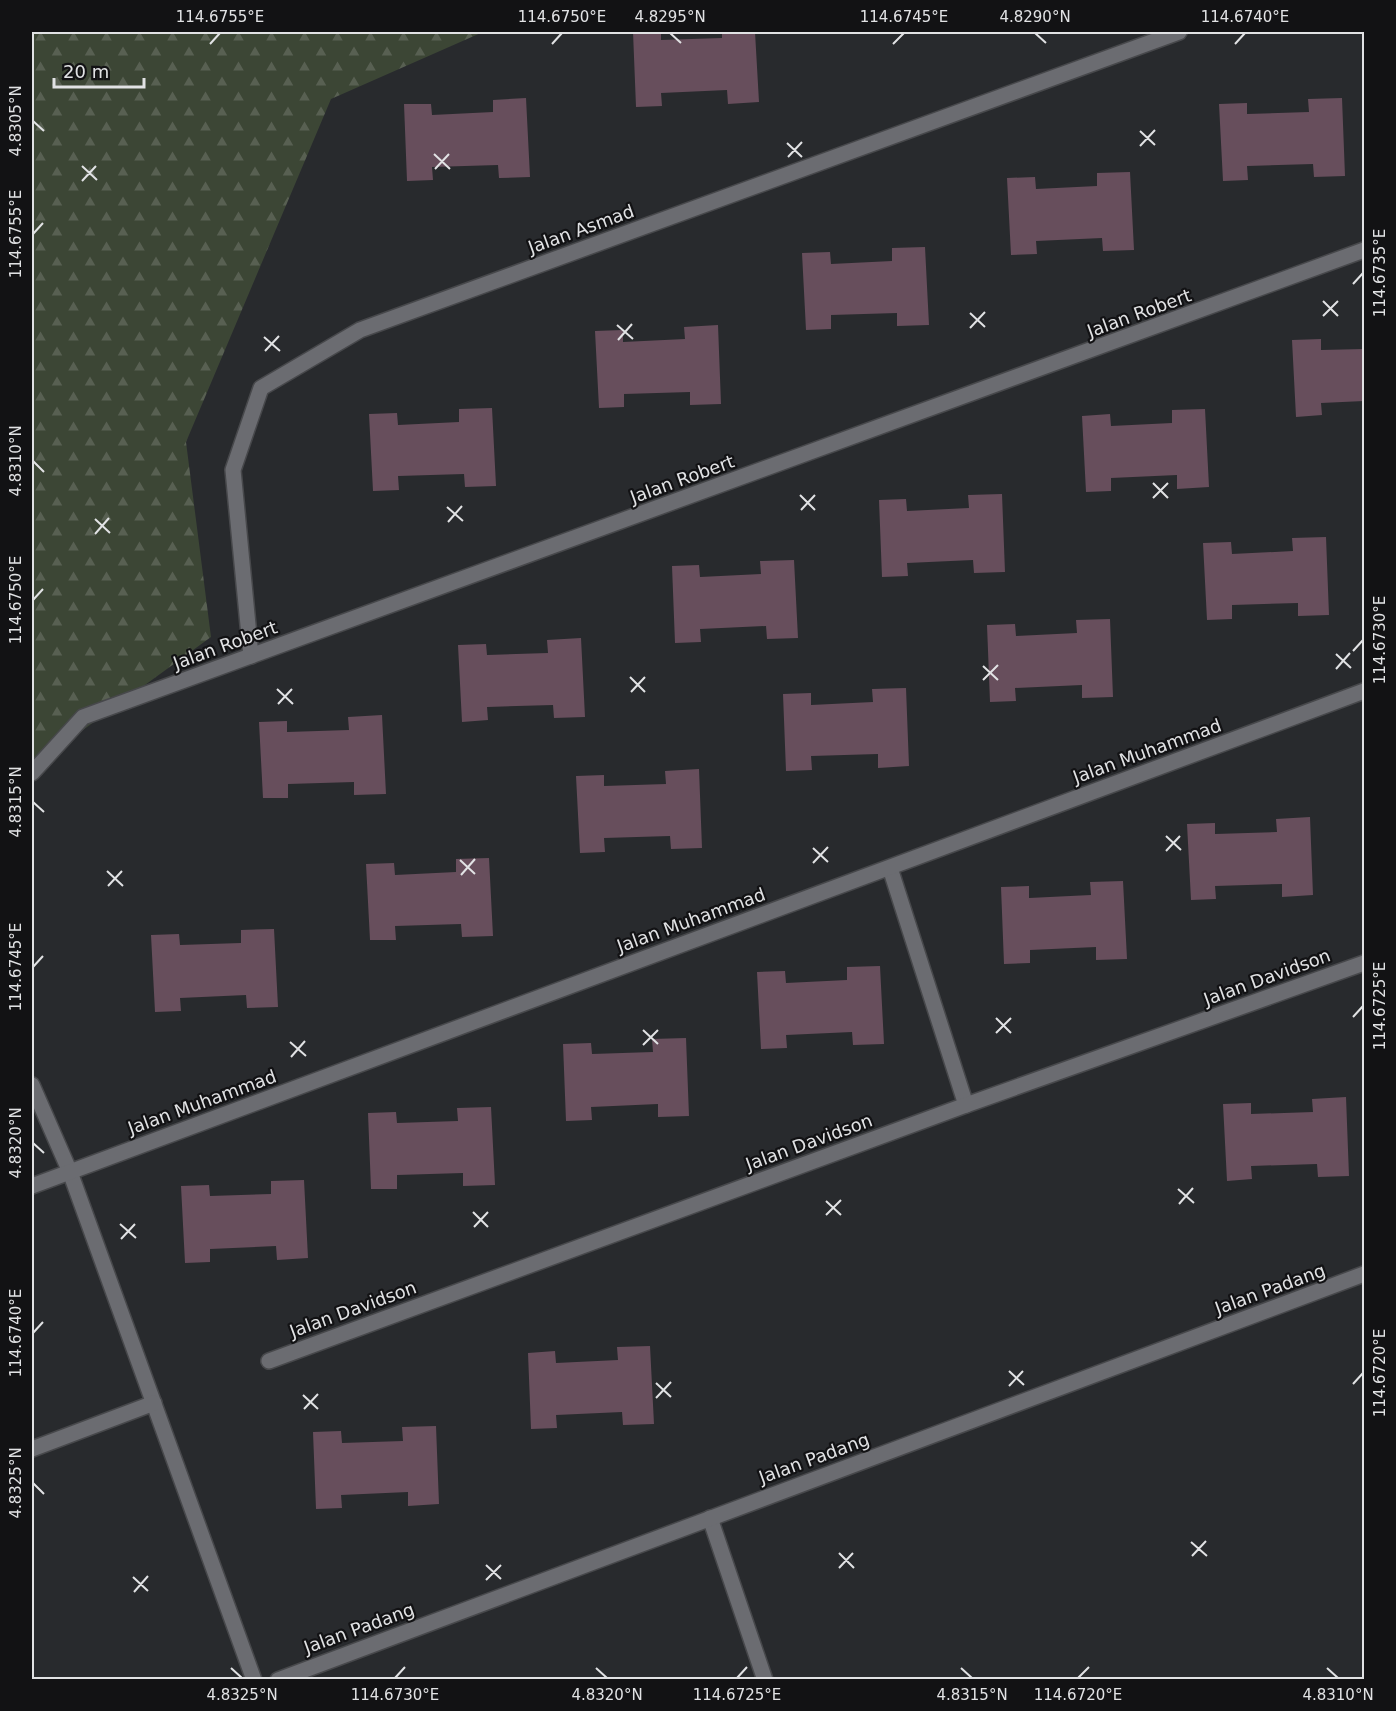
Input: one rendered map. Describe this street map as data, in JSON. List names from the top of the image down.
{
  "streets": {
    "street": [
      "Jalan Asmad",
      "Jalan Robert",
      "Jalan Muhammad",
      "Jalan Davidson",
      "Jalan Padang"
    ]
  },
  "crossings": [
    ["Jalan Asmad", "Jalan Robert"]
  ],
  "scale_bar": "20 m",
  "coordinates": [
    "114.6755°E",
    "114.6750°E",
    "4.8295°N",
    "114.6745°E",
    "4.8290°N",
    "114.6740°E",
    "4.8305°N",
    "114.6735°E",
    "4.8310°N",
    "114.6730°E",
    "4.8315°N",
    "114.6725°E",
    "4.8320°N",
    "114.6720°E",
    "4.8325°N"
  ]
}
